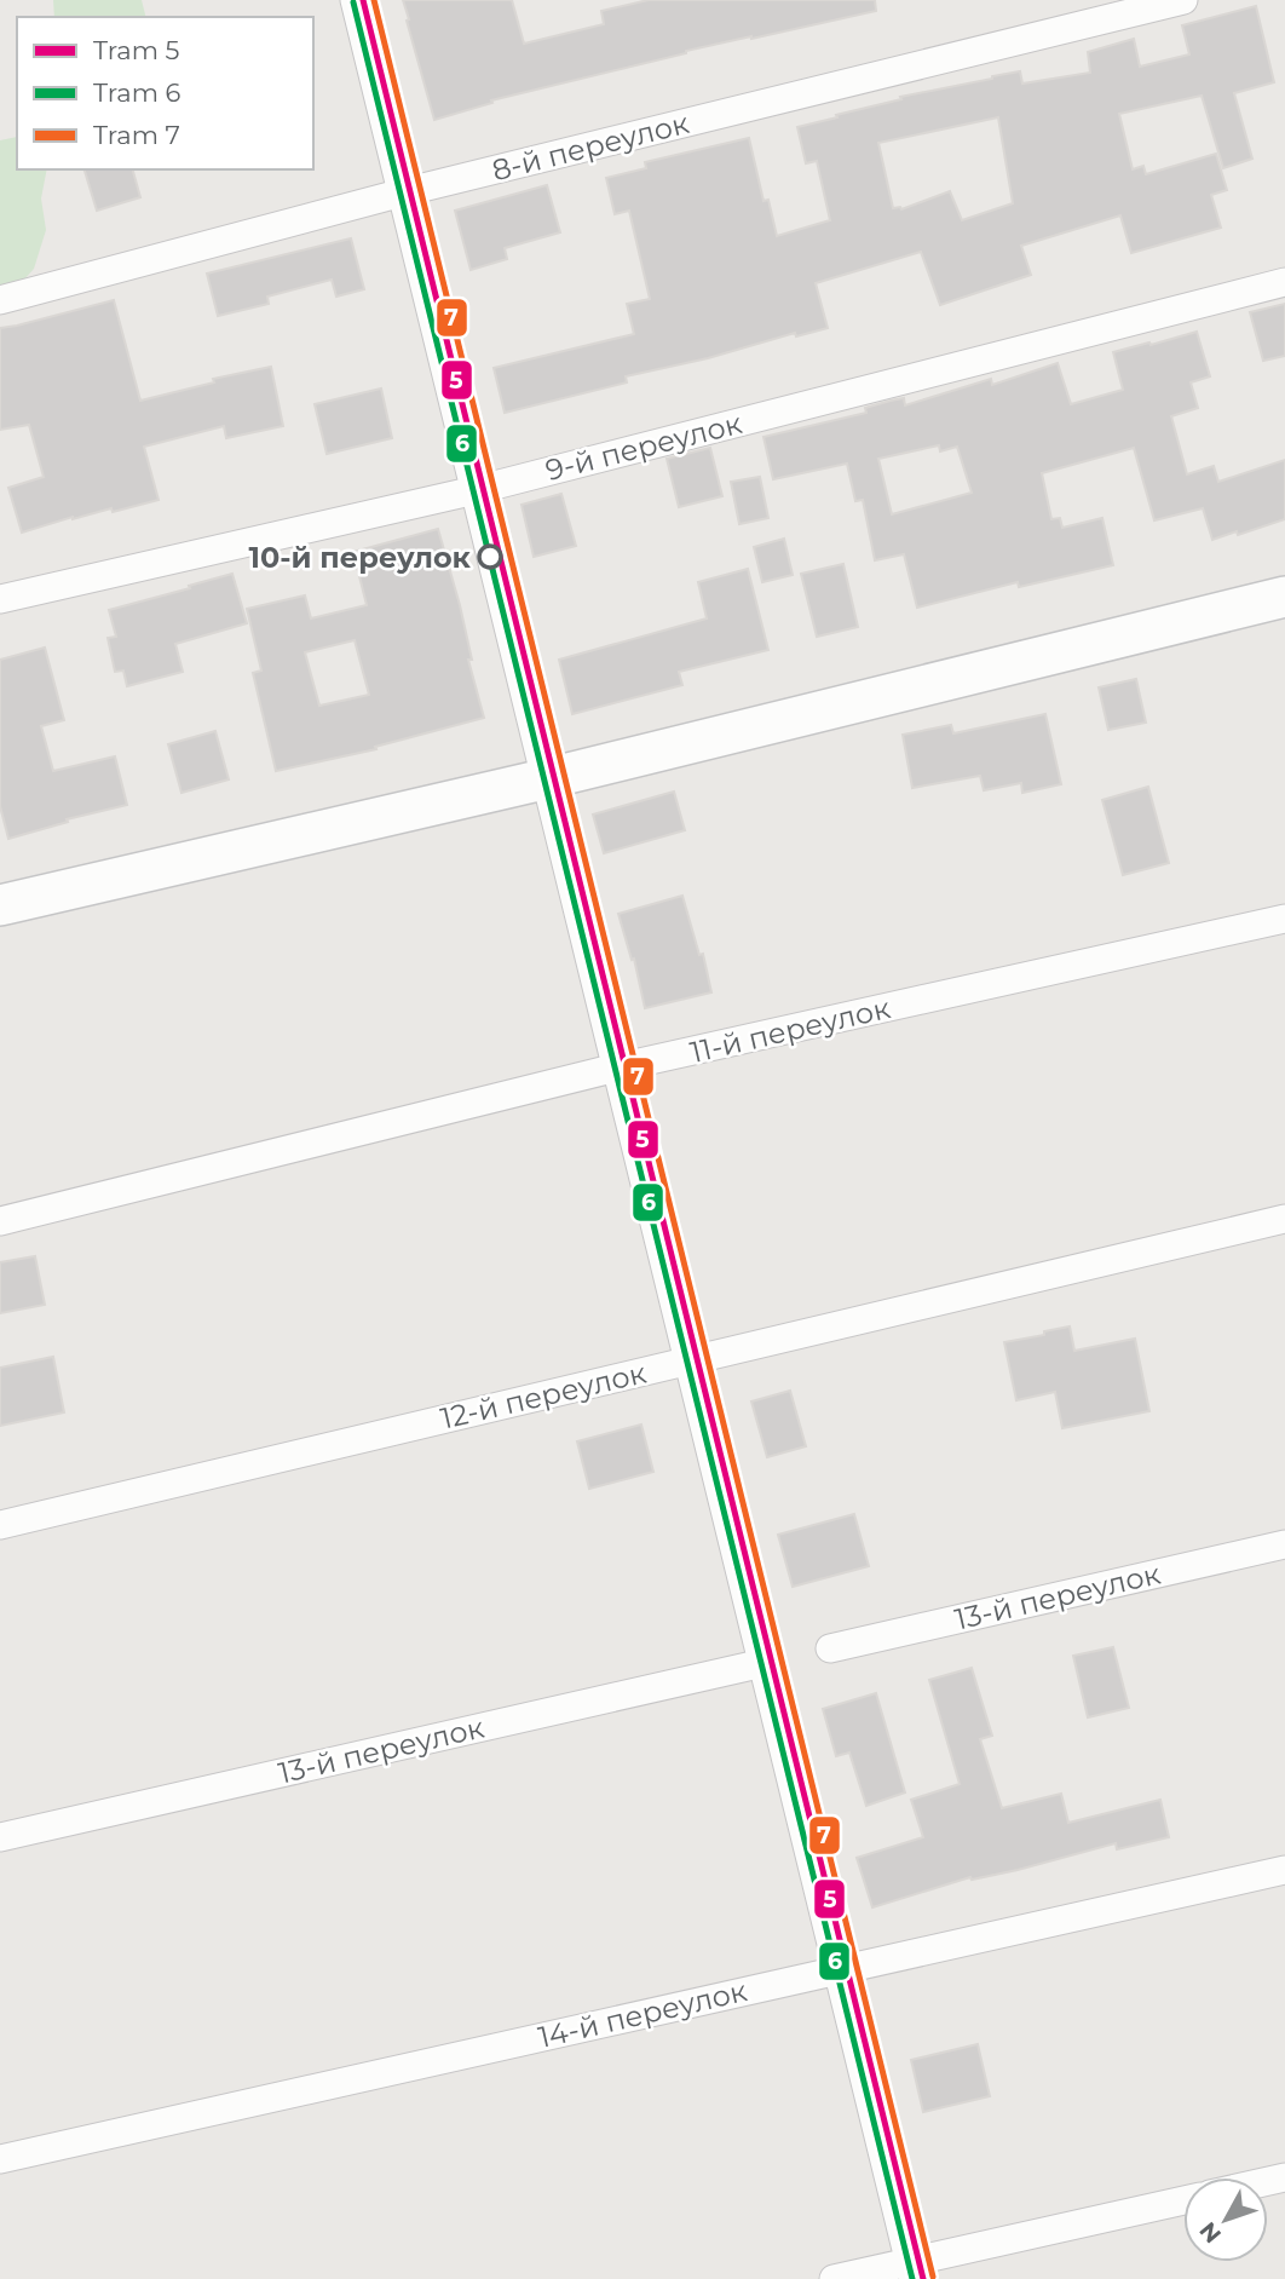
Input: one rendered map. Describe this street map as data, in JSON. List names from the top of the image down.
{
  "streets": {
    "street": [
      "8-й переулок",
      "9-й переулок",
      "11-й переулок",
      "12-й переулок",
      "13-й переулок",
      "14-й переулок"
    ]
  },
  "places": ["10-й переулок"],
  "lines": ["tram line 5", "tram line 7", "tram line 6"],
  "legend": ["Tram 5", "Tram 6", "Tram 7"],
  "north": "bottom left"
}
